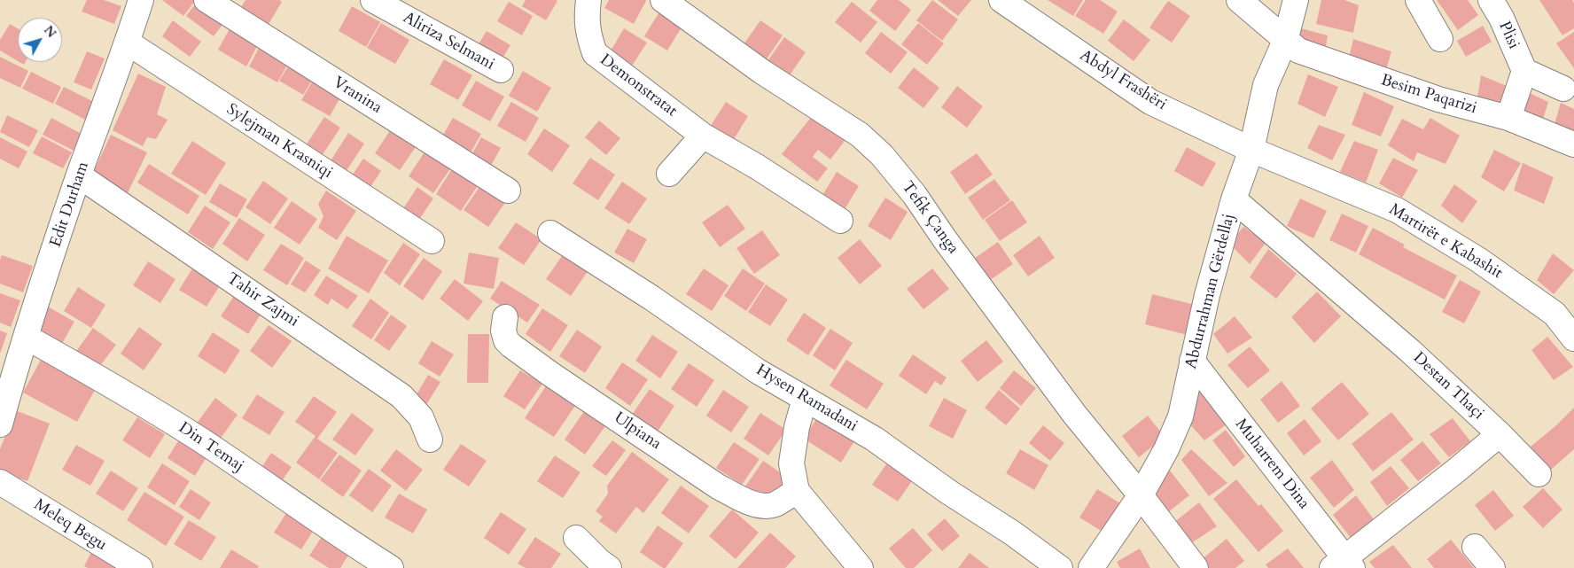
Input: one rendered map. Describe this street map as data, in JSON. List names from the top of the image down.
{
  "streets": {
    "street": [
      "Plisi",
      "Aliriza Selmani",
      "Abdyl Frashëri",
      "Demonstratat",
      "Besim Paqarizi",
      "Vranina",
      "Sylejman Krasniqi",
      "Edit Durham",
      "Tefik Çanga",
      "Martirët e Kabashit",
      "Abdurrahman Gërdellaj",
      "Tahir Zajmi",
      "Destan Thaçi",
      "Hysen Ramadani",
      "Ulpiana",
      "Din Temaj",
      "Muharrem Dina",
      "Meleq Begu"
    ]
  },
  "crossings": [
    ["Abdyl Frashëri", "Martirët e Kabashit"],
    ["Abdyl Frashëri", "Abdurrahman Gërdellaj"],
    ["Besim Paqarizi", "Abdurrahman Gërdellaj"],
    ["Sylejman Krasniqi", "Edit Durham"],
    ["Edit Durham", "Tahir Zajmi"],
    ["Edit Durham", "Din Temaj"],
    ["Tefik Çanga", "Abdurrahman Gërdellaj"],
    ["Martirët e Kabashit", "Abdurrahman Gërdellaj"],
    ["Abdurrahman Gërdellaj", "Destan Thaçi"],
    ["Abdurrahman Gërdellaj", "Muharrem Dina"],
    ["Destan Thaçi", "Muharrem Dina"]
  ],
  "north": "top right"
}
